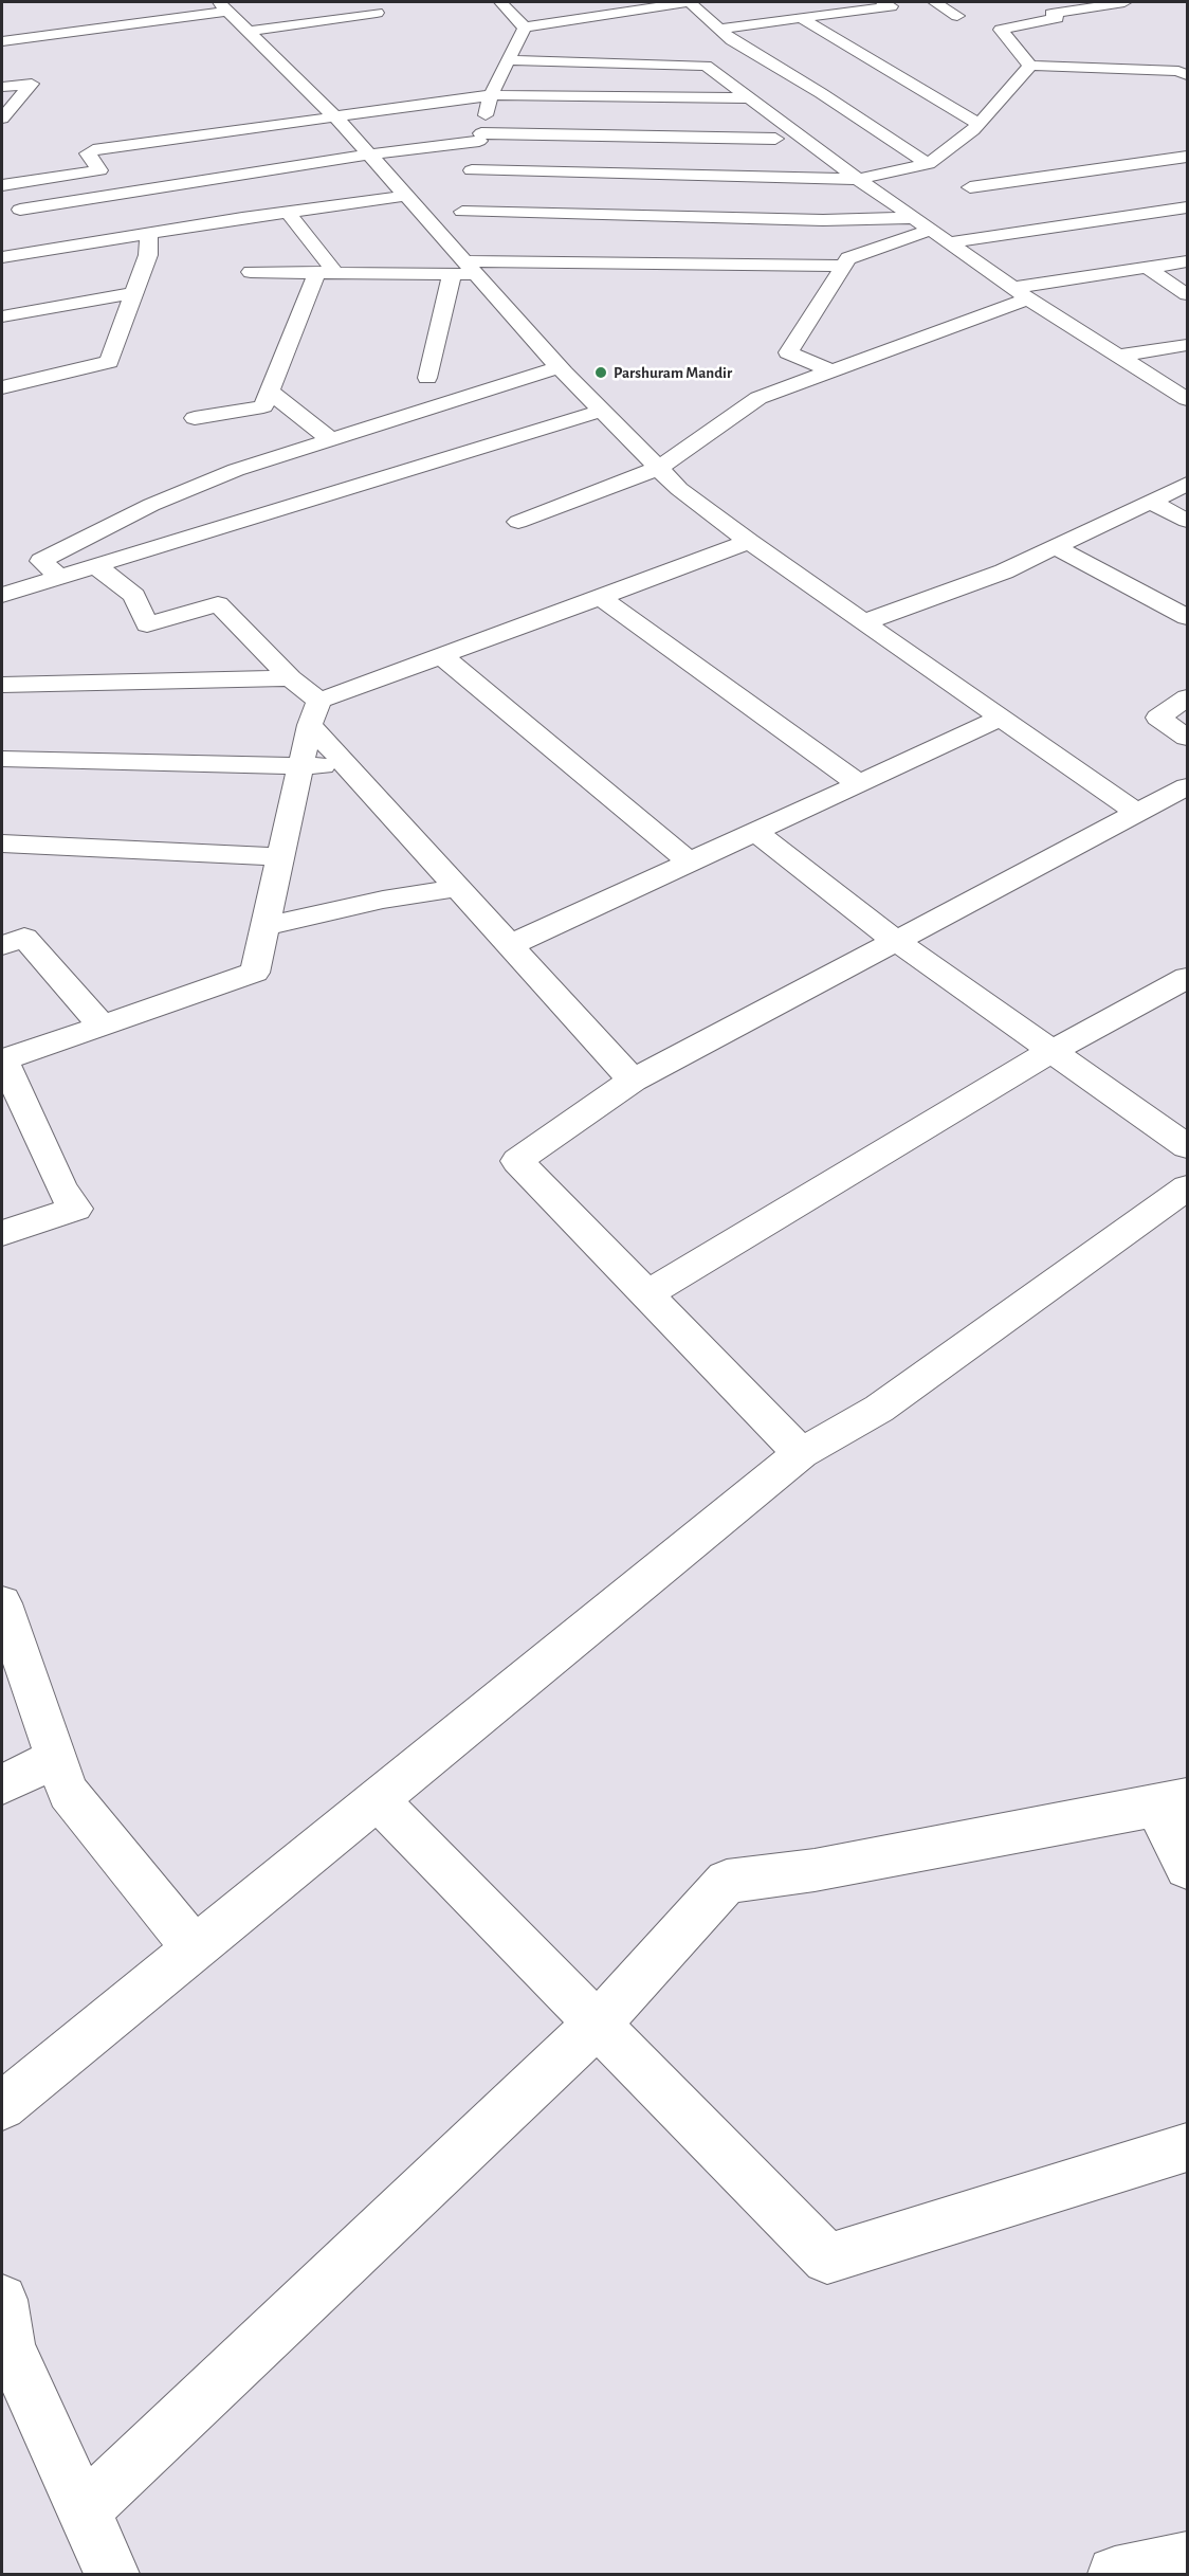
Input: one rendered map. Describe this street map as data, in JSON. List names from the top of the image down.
{
  "places": ["Parshuram Mandir"]
}
